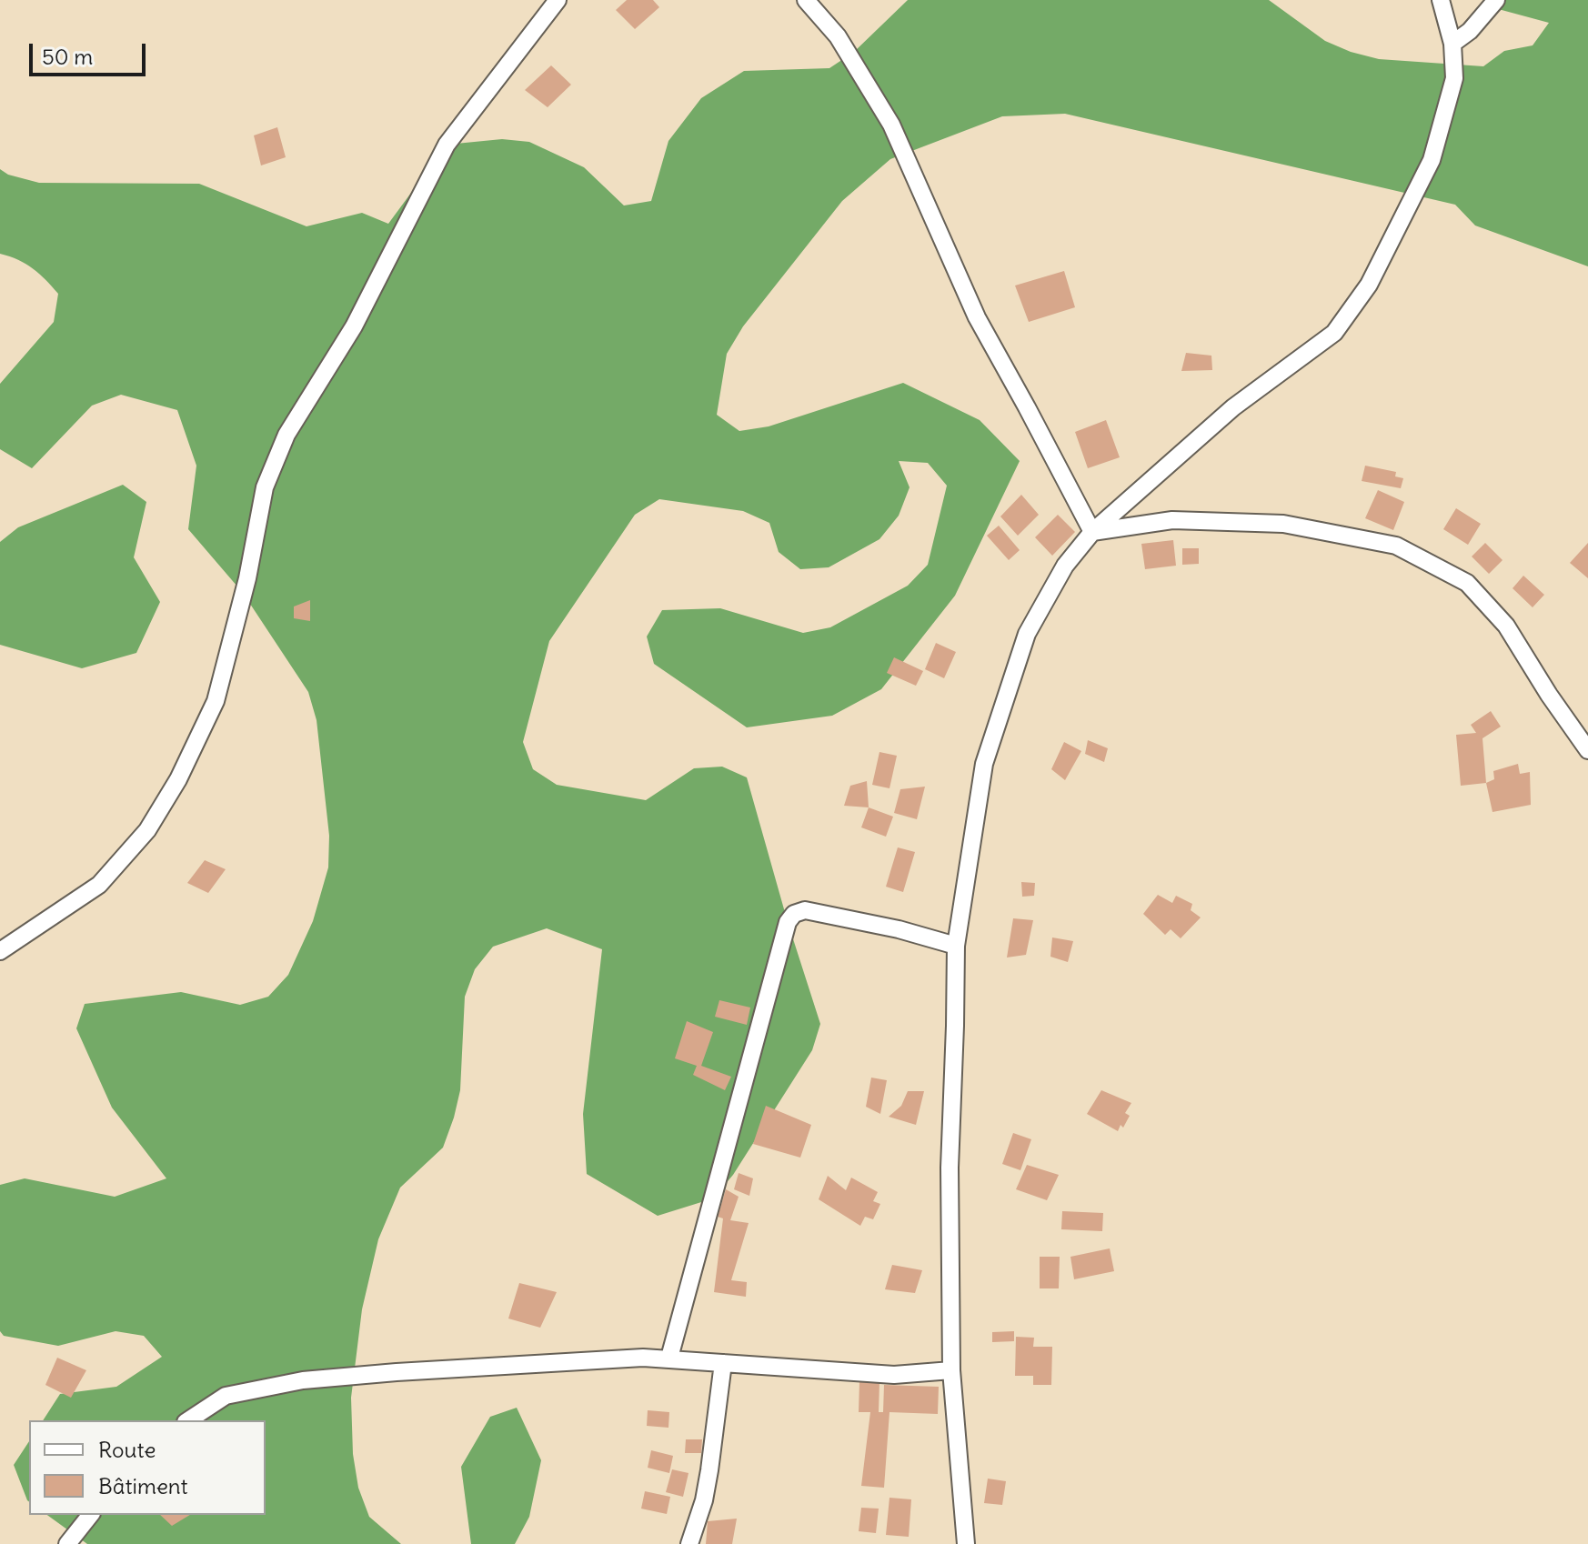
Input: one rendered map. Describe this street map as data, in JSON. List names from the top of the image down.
{
  "legend": ["Route", "Bâtiment"],
  "scale_bar": "50 m"
}
